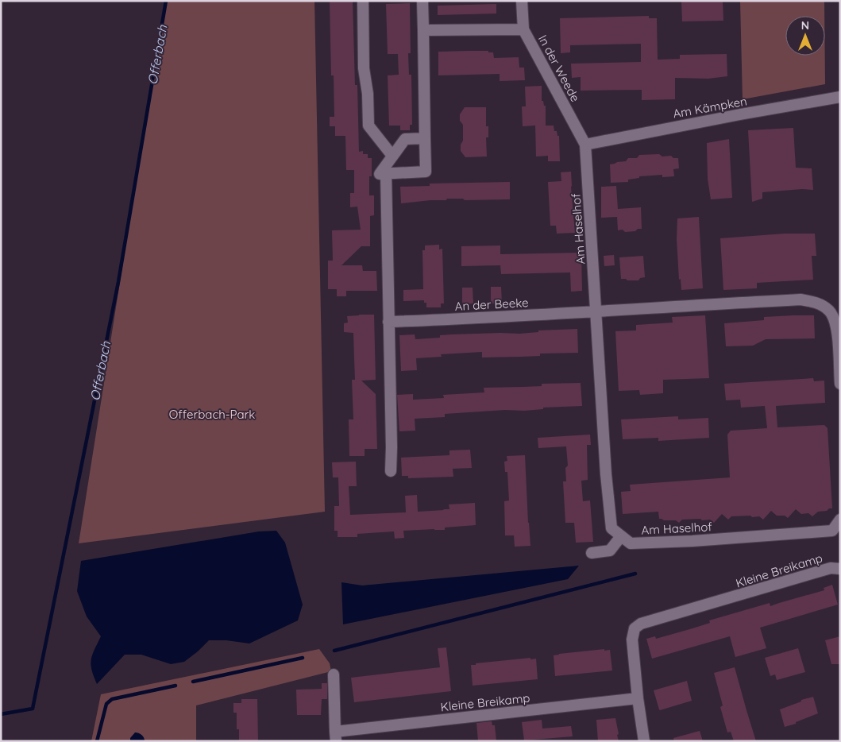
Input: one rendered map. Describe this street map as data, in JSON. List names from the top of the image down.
{
  "streets": {
    "street": [
      "In der Weede",
      "Am Kämpken",
      "Am Haselhof",
      "An der Beeke",
      "Kleine Breikamp"
    ]
  },
  "crossings": [
    ["In der Weede", "Am Kämpken"],
    ["In der Weede", "Am Haselhof"],
    ["Am Kämpken", "Am Haselhof"],
    ["Am Haselhof", "An der Beeke"]
  ],
  "water": ["Offerbach"],
  "parks": ["Offerbach-Park"],
  "north": "top"
}
